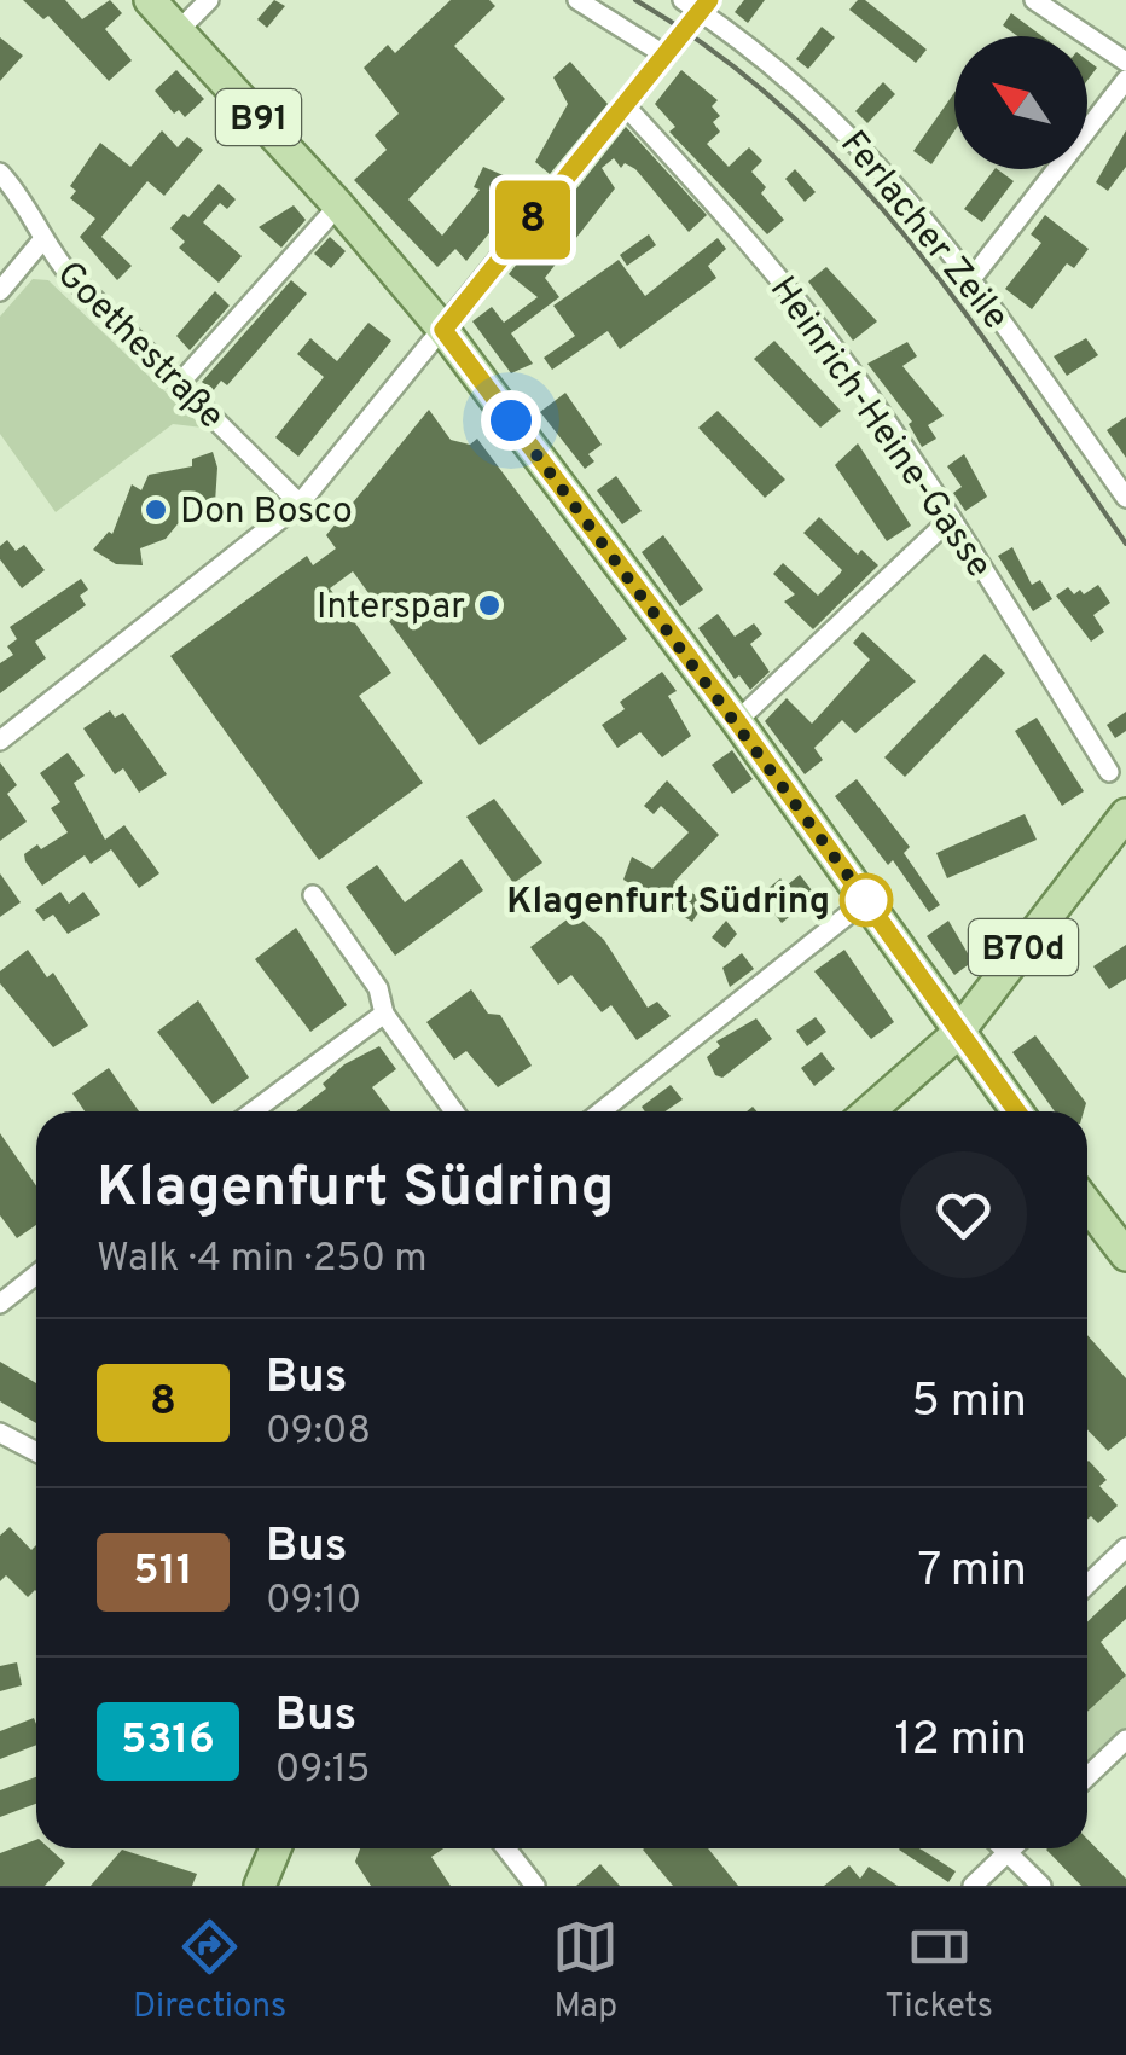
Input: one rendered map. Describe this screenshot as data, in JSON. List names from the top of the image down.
{
  "streets": {
    "main road": ["B91", "B70d"],
    "street": ["Ferlacher Zeile", "Goethestraße", "Heinrich-Heine-Gasse"]
  },
  "crossings": [
    ["B91", "B70d"]
  ],
  "places": ["Don Bosco", "Interspar", "Klagenfurt Südring"],
  "lines": ["bus line 8"],
  "north": "top left",
  "page": {
    "on_map": "8",
    "heading": ["Klagenfurt Südring", "Walk · 4 min · 250 m"],
    "list": [
      {
        "mark": "8",
        "name": "Bus",
        "note": "09:08",
        "value": "5 min"
      },
      {
        "mark": "511",
        "name": "Bus",
        "note": "09:10",
        "value": "7 min"
      },
      {
        "mark": "5316",
        "name": "Bus",
        "note": "09:15",
        "value": "12 min"
      }
    ],
    "tabs": ["Directions", "Map", "Tickets"]
  }
}
